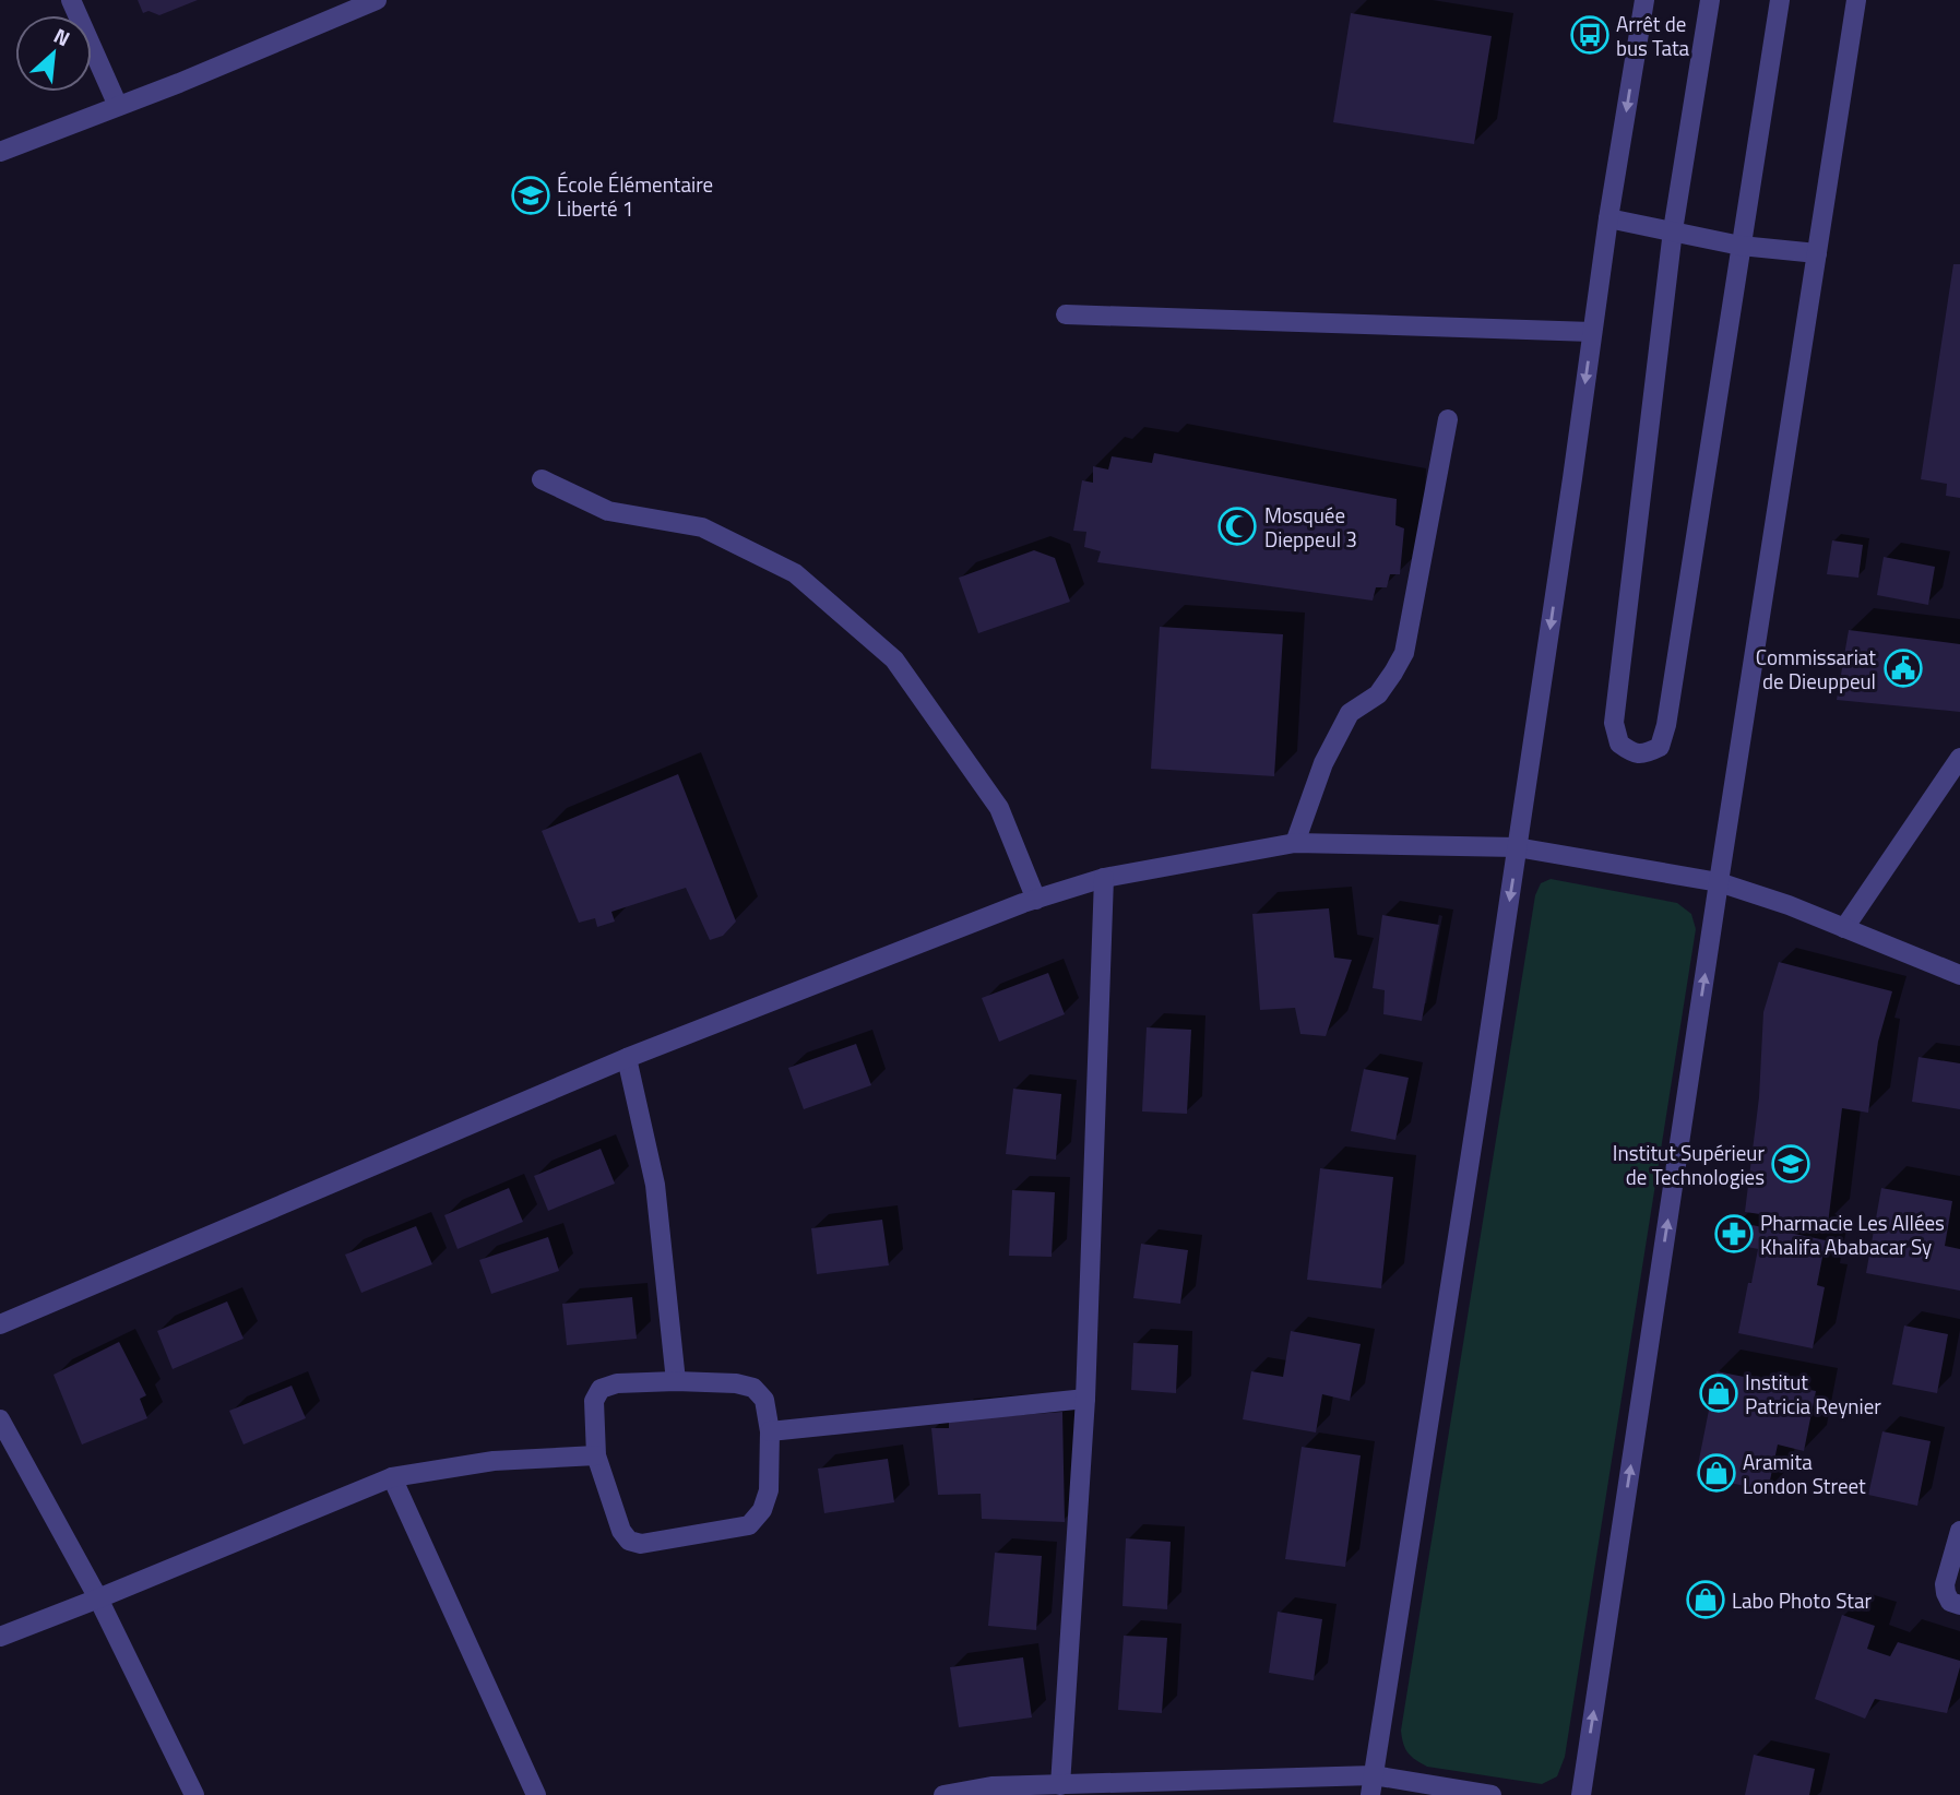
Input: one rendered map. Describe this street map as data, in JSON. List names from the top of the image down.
{
  "places": {
    "bus stop": ["Arrêt de bus Tata"],
    "school or university": ["École Élémentaire Liberté 1", "Institut Supérieur de Technologies"],
    "mosque": ["Mosquée Dieppeul 3"],
    "public building": ["Commissariat de Dieuppeul"],
    "pharmacy": ["Pharmacie Les Allées Khalifa Ababacar Sy"],
    "shop": ["Institut Patricia Reynier", "Aramita London Street", "Labo Photo Star"]
  },
  "north": "top right"
}
